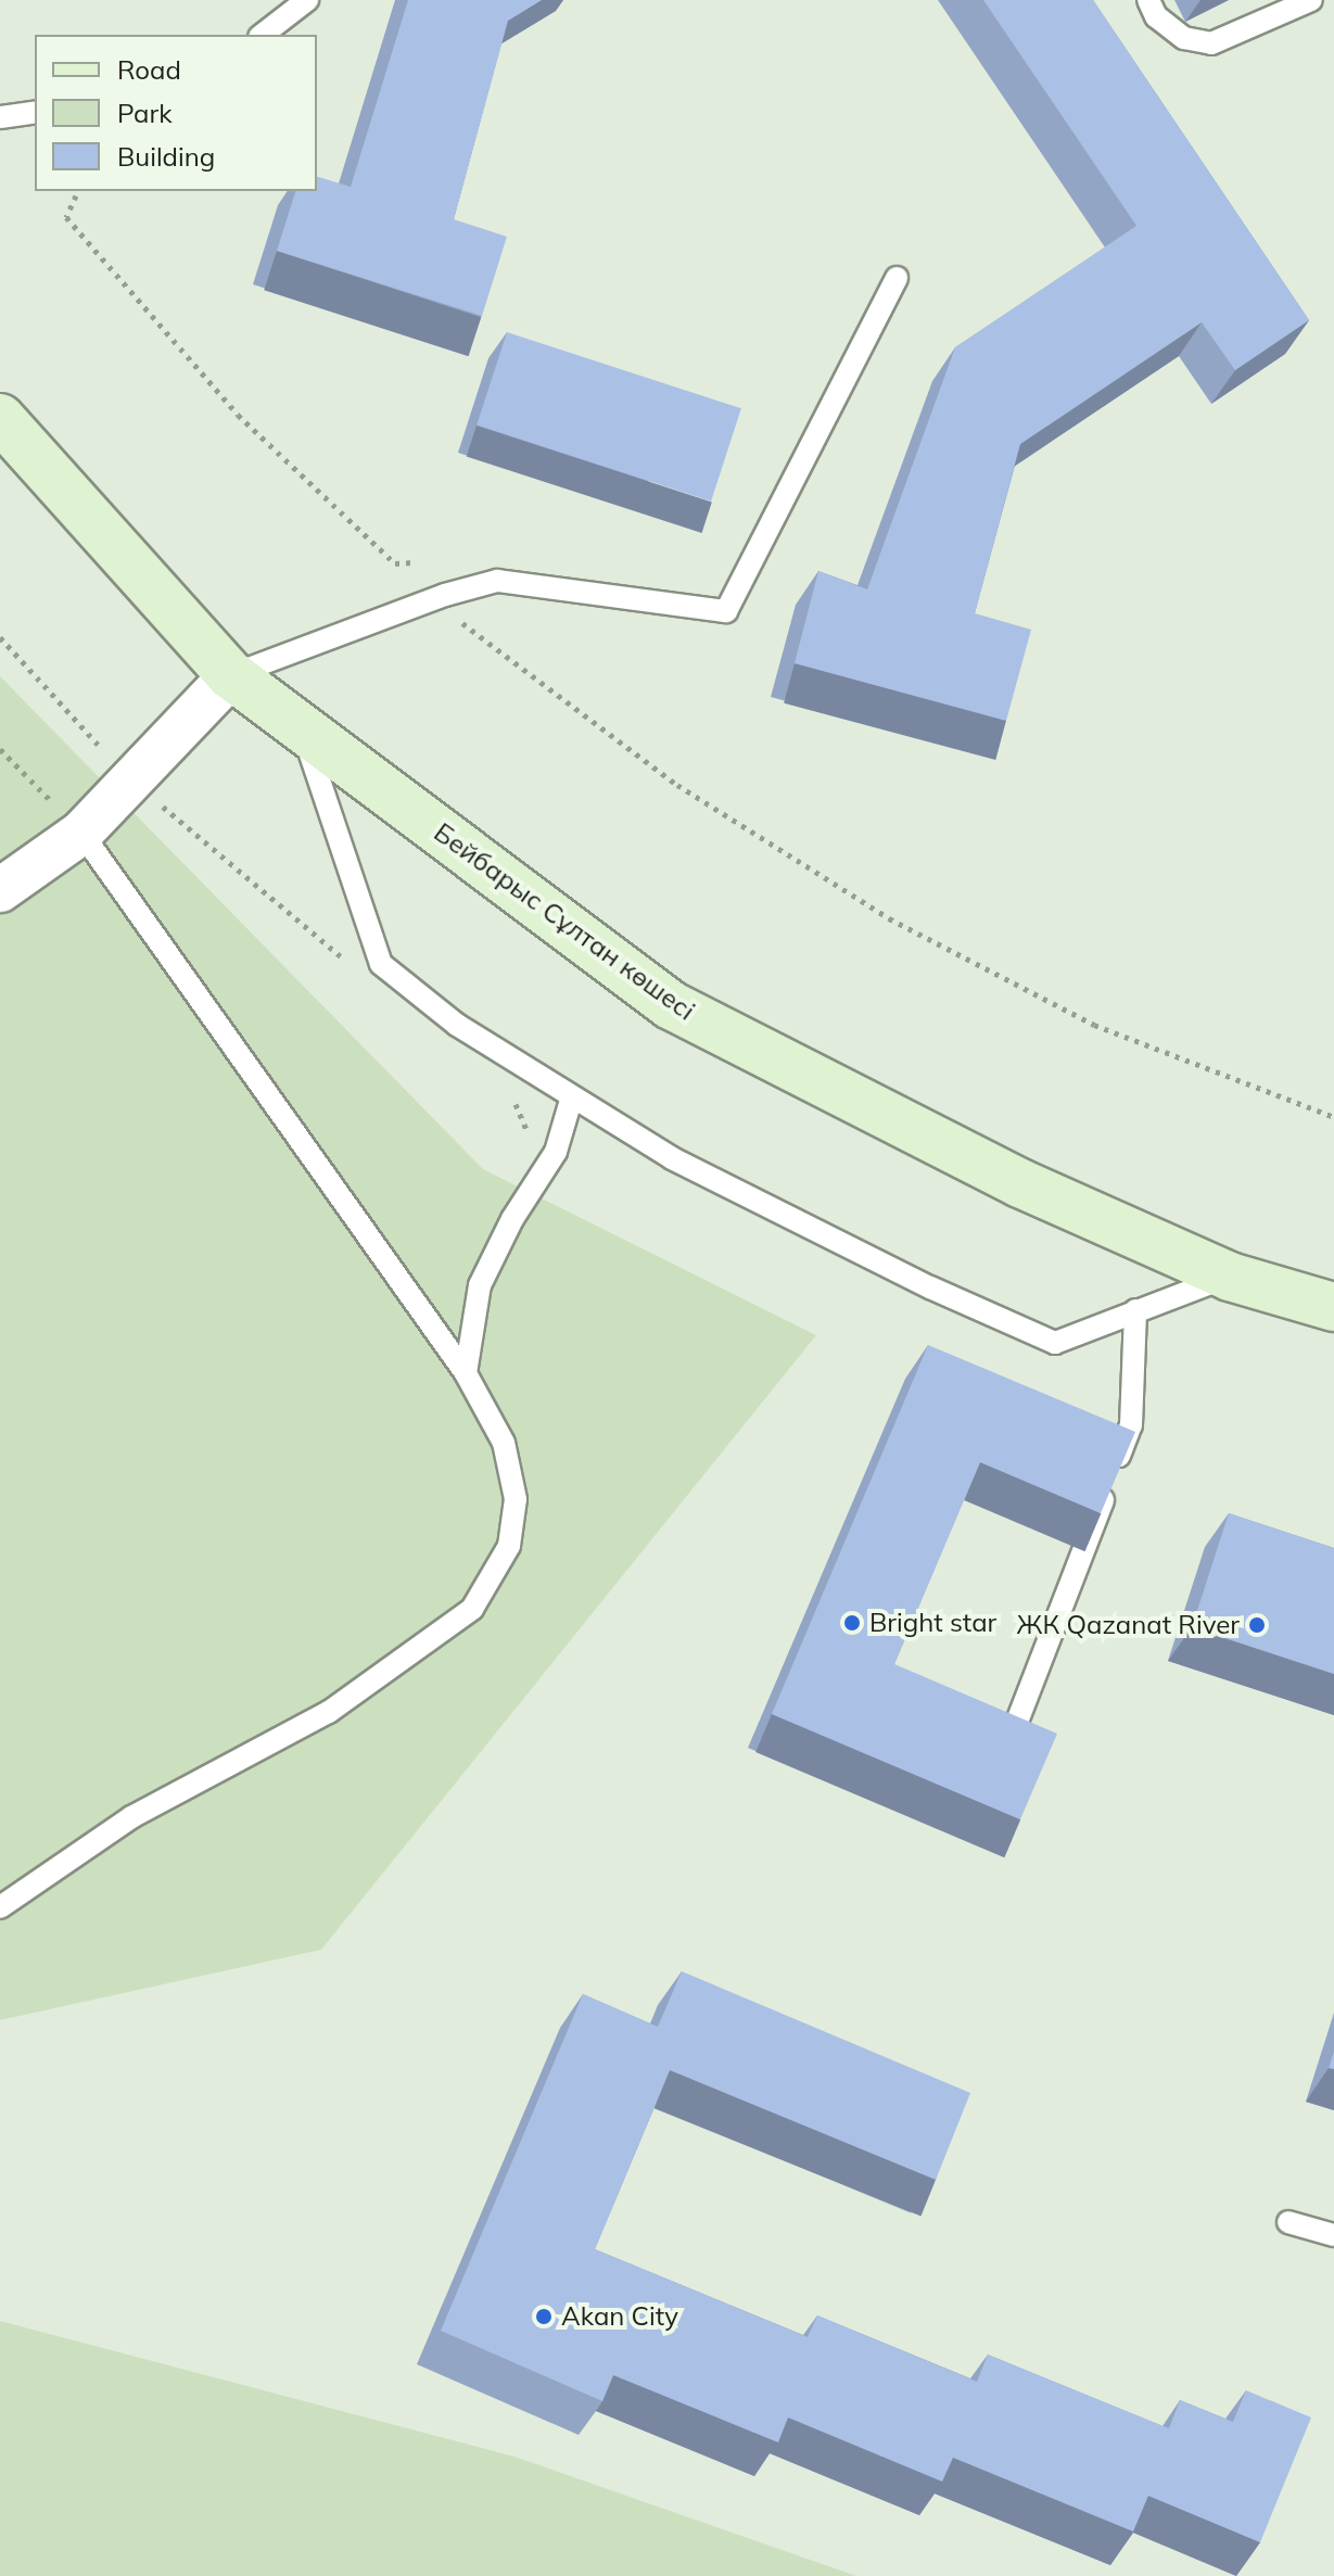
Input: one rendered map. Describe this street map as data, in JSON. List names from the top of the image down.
{
  "streets": {
    "street": ["Бейбарыс Сұлтан көшесі"]
  },
  "places": ["Bright star", "ЖК Qazanat River", "Akan City"],
  "legend": ["Road", "Park", "Building"]
}
